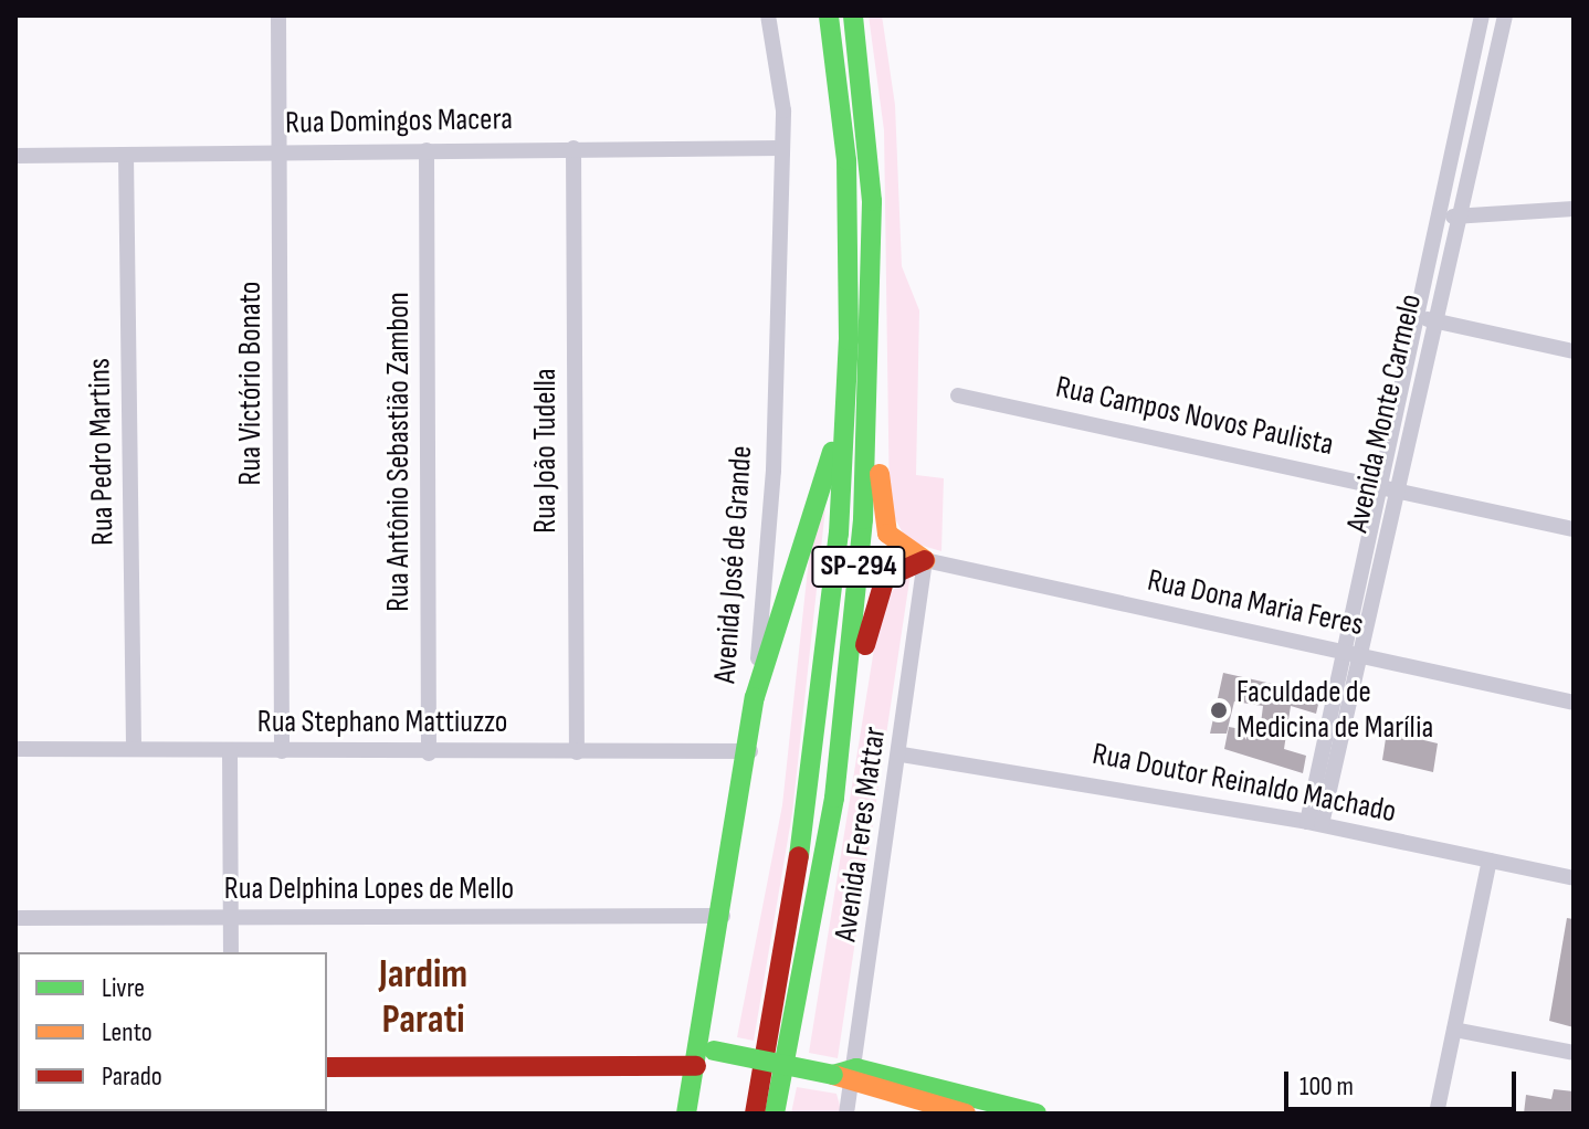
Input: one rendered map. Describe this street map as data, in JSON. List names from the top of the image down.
{
  "streets": {
    "main road": ["Avenida José de Grande", "SP-294"],
    "street": [
      "Rua Domingos Macera",
      "Rua Victório Bonato",
      "Avenida Monte Carmelo",
      "Rua Campos Novos Paulista",
      "Rua João Tudella",
      "Rua Pedro Martins",
      "Rua Antônio Sebastião Zambon",
      "Rua Dona Maria Feres",
      "Rua Stephano Mattiuzzo",
      "Rua Doutor Reinaldo Machado",
      "Avenida Feres Mattar",
      "Rua Delphina Lopes de Mello"
    ]
  },
  "crossings": [
    ["Rua Domingos Macera", "Rua Victório Bonato"],
    ["Rua Domingos Macera", "Rua João Tudella"],
    ["Rua Domingos Macera", "Rua Pedro Martins"],
    ["Rua Domingos Macera", "Rua Antônio Sebastião Zambon"],
    ["Rua Domingos Macera", "Avenida José de Grande"],
    ["Rua Victório Bonato", "Rua Stephano Mattiuzzo"],
    ["Avenida Monte Carmelo", "Rua Campos Novos Paulista"],
    ["Avenida Monte Carmelo", "Rua Dona Maria Feres"],
    ["Avenida Monte Carmelo", "Rua Doutor Reinaldo Machado"],
    ["Rua João Tudella", "Rua Stephano Mattiuzzo"],
    ["Rua Pedro Martins", "Rua Stephano Mattiuzzo"],
    ["Rua Antônio Sebastião Zambon", "Rua Stephano Mattiuzzo"],
    ["Avenida José de Grande", "Rua Stephano Mattiuzzo"],
    ["Avenida José de Grande", "Rua Delphina Lopes de Mello"],
    ["Rua Dona Maria Feres", "Avenida Feres Mattar"],
    ["Rua Doutor Reinaldo Machado", "Avenida Feres Mattar"]
  ],
  "districts": ["Jardim Parati"],
  "places": ["Faculdade de Medicina de Marília"],
  "legend": ["Livre", "Lento", "Parado"],
  "scale_bar": "100 m"
}
